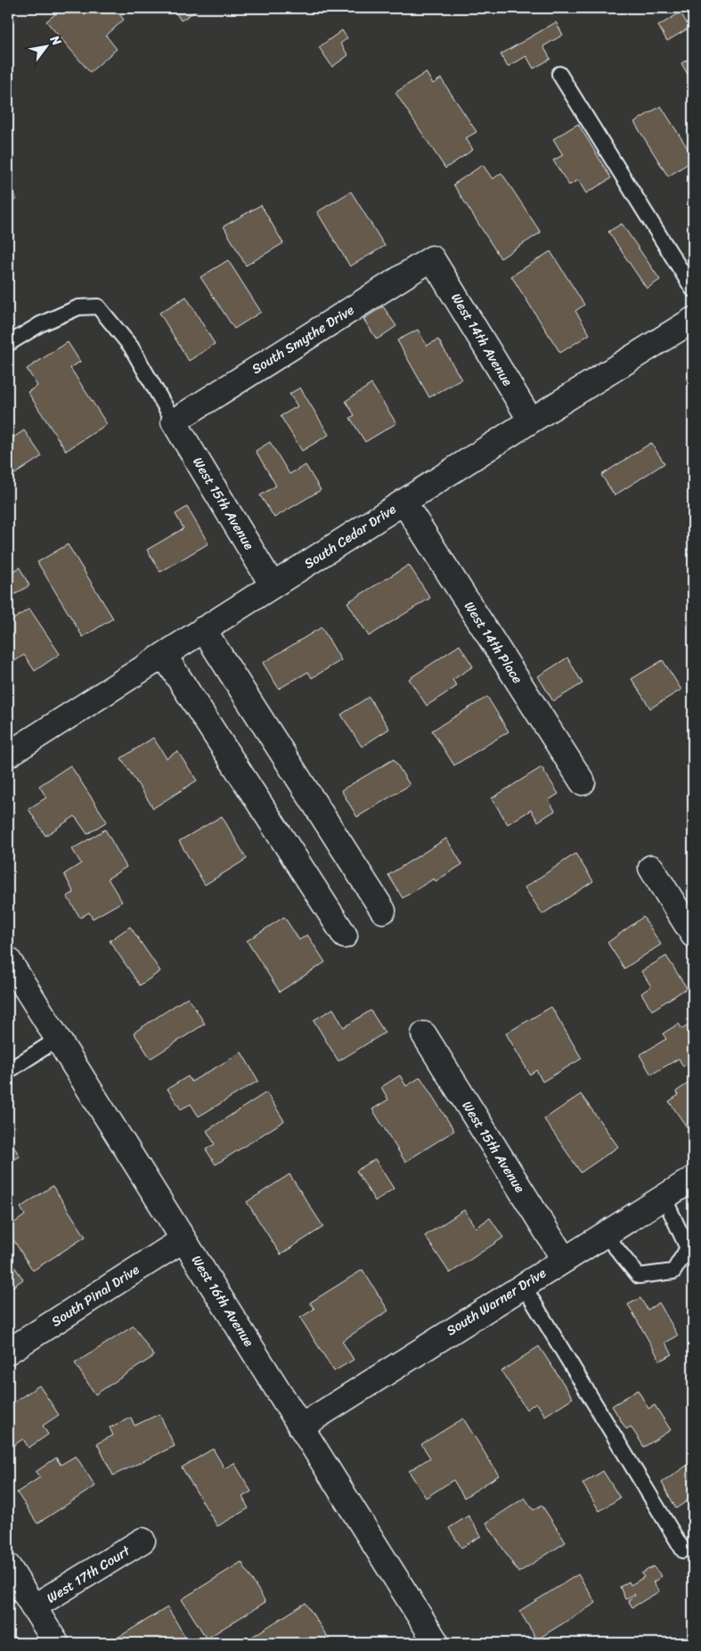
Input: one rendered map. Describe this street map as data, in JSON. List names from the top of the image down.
{
  "streets": {
    "street": [
      "South Smythe Drive",
      "West 14th Avenue",
      "West 15th Avenue",
      "South Cedar Drive",
      "West 14th Place",
      "South Pinal Drive",
      "West 16th Avenue",
      "South Warner Drive",
      "West 17th Court"
    ]
  },
  "crossings": [
    ["South Smythe Drive", "West 14th Avenue"],
    ["South Smythe Drive", "West 15th Avenue"],
    ["West 14th Avenue", "South Cedar Drive"],
    ["West 15th Avenue", "South Cedar Drive"],
    ["West 15th Avenue", "South Warner Drive"],
    ["South Cedar Drive", "West 14th Place"],
    ["South Pinal Drive", "West 16th Avenue"],
    ["West 16th Avenue", "South Warner Drive"]
  ],
  "north": "top right"
}
